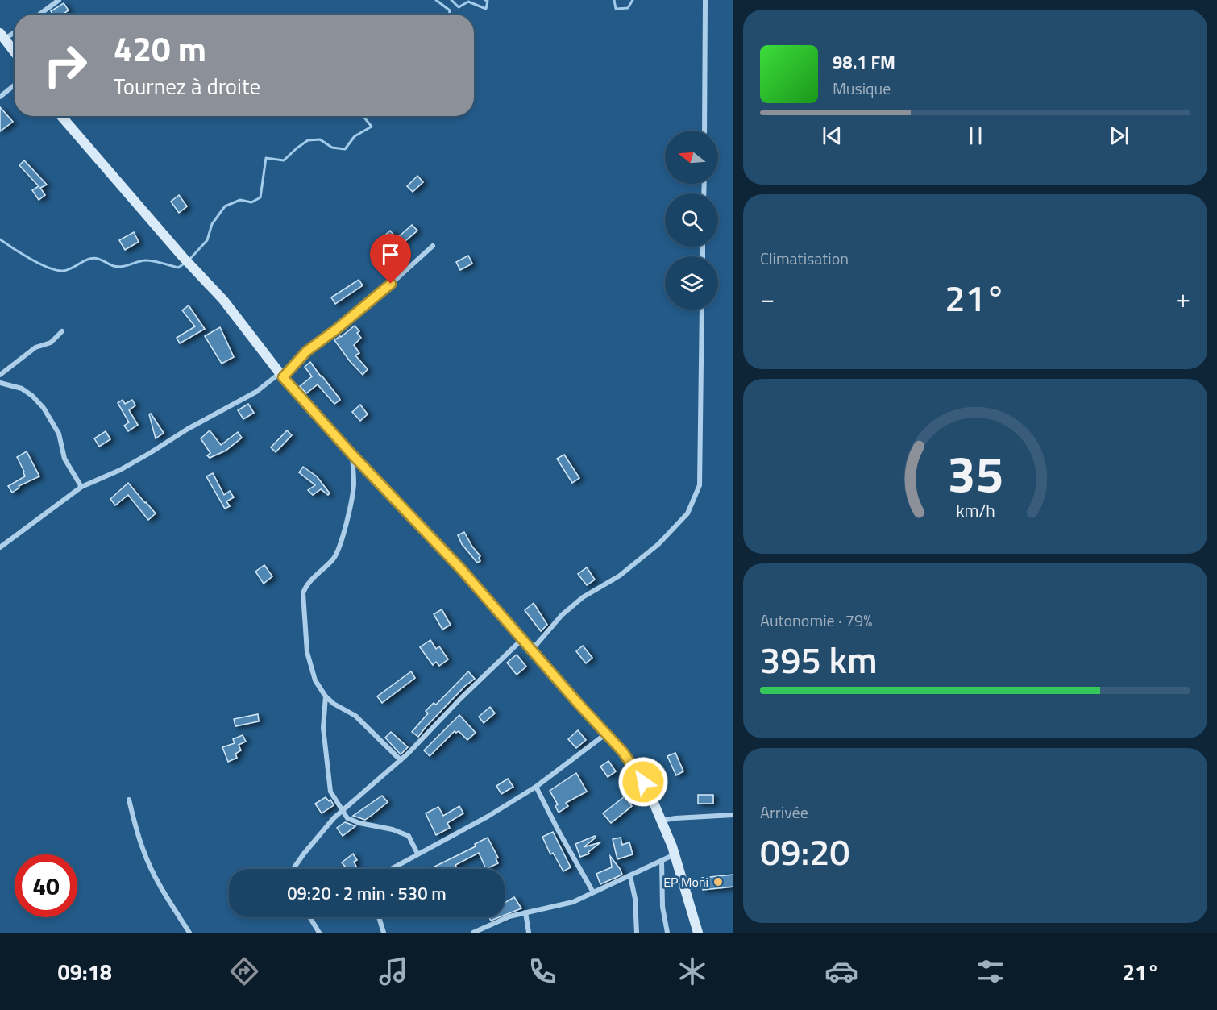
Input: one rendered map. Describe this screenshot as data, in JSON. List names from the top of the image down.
{
  "places": ["EP Moni"],
  "north": "left",
  "page": {
    "turn": ["420 m", "Tournez à droite"],
    "song": ["98.1 FM", "Musique"],
    "tile": [
      "Climatisation",
      ["Autonomie · 79%", "395 km"],
      ["Arrivée", "09:20"]
    ],
    "heat": ["−", "21°", "+"],
    "limit": "40",
    "trip": "09:20 · 2 min · 530 m",
    "tabs": ["09:18", "21°"],
    "gauge": ["35", "km/h"]
  }
}
